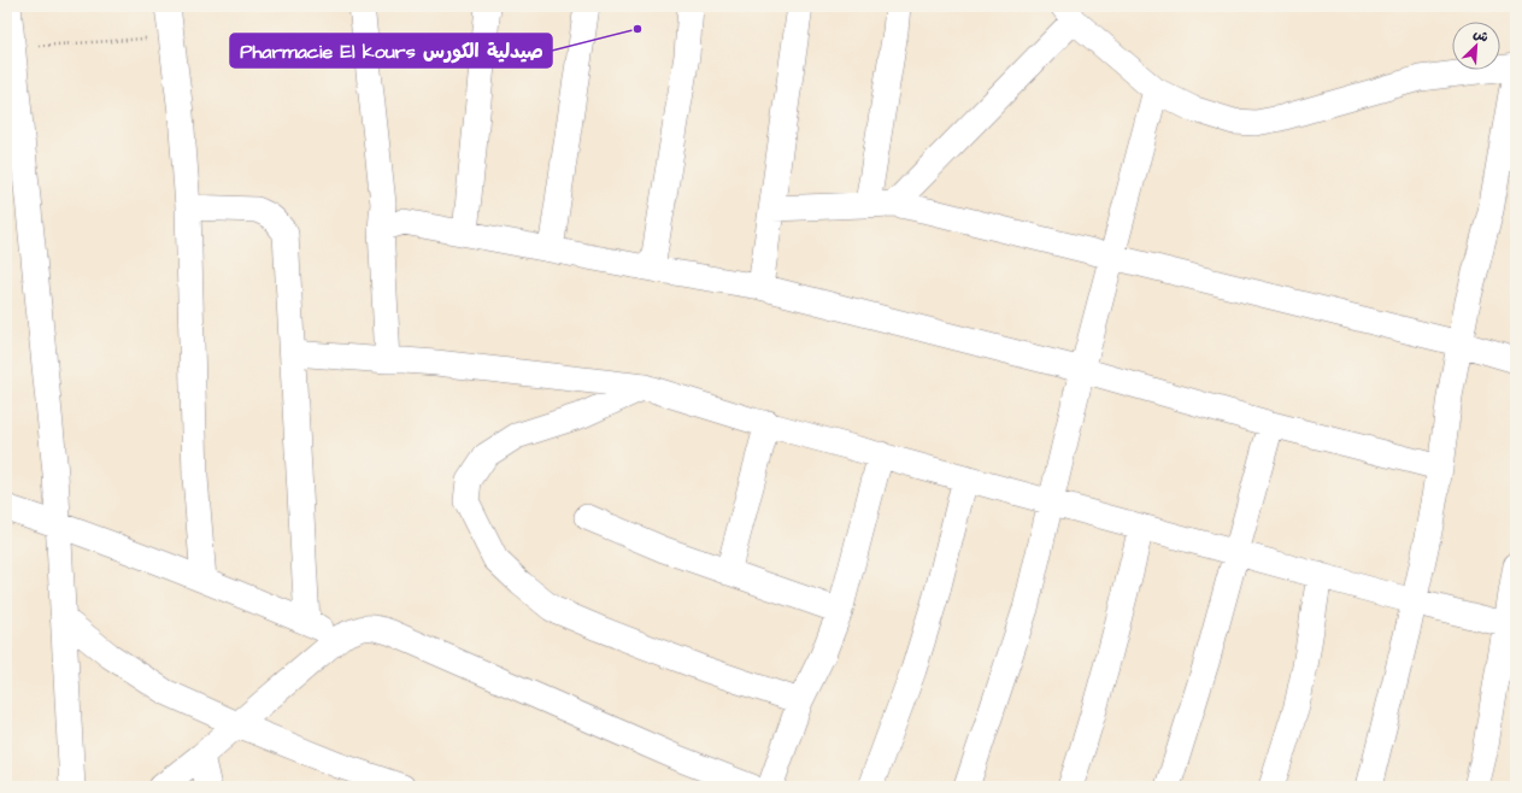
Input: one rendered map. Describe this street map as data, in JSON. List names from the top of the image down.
{
  "places": ["Pharmacie El kours صيدلية الكورس"],
  "north": "top right"
}
